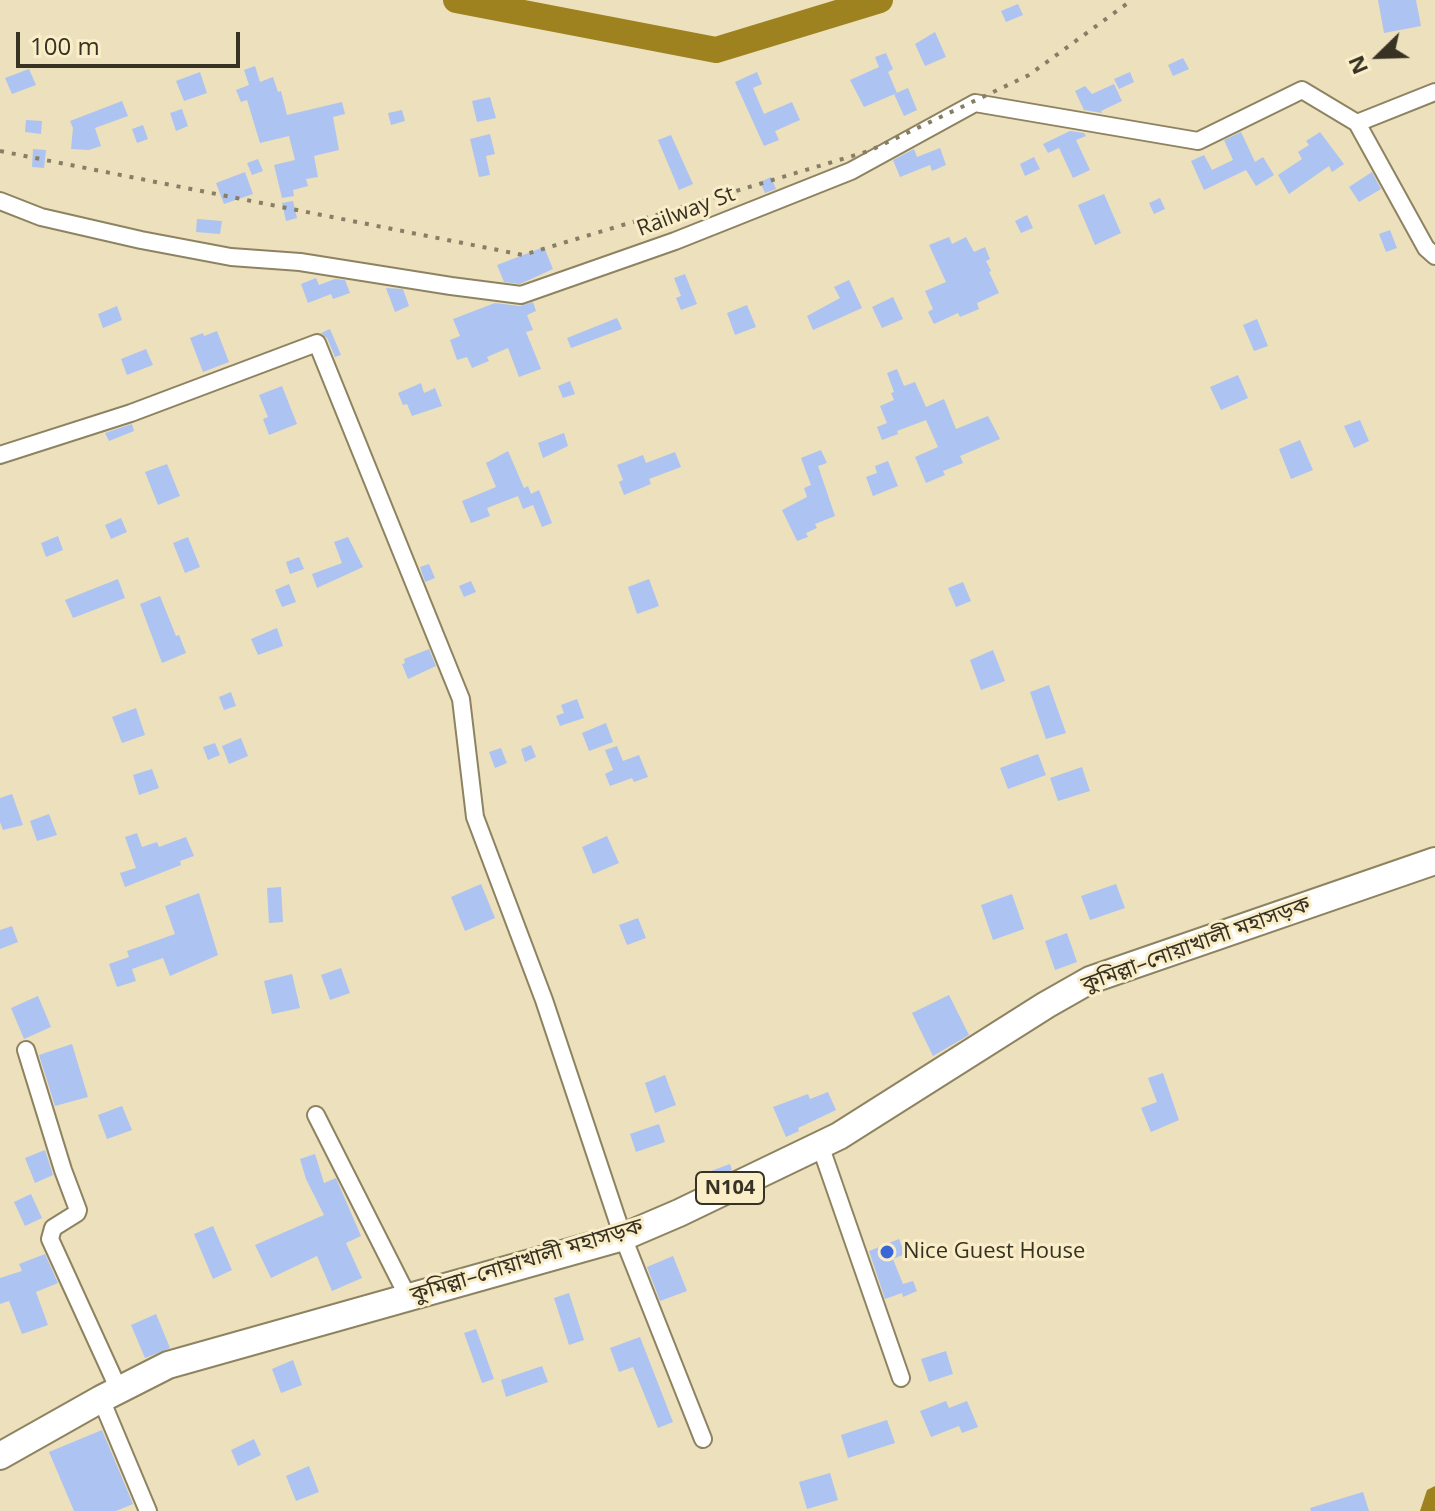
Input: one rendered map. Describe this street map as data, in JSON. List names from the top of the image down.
{
  "streets": {
    "highway": ["কুমিল্লা–নোয়াখালী মহাসড়ক", "N104"],
    "street": ["Railway St"]
  },
  "places": ["Nice Guest House"],
  "scale_bar": "100 m",
  "north": "bottom left"
}
